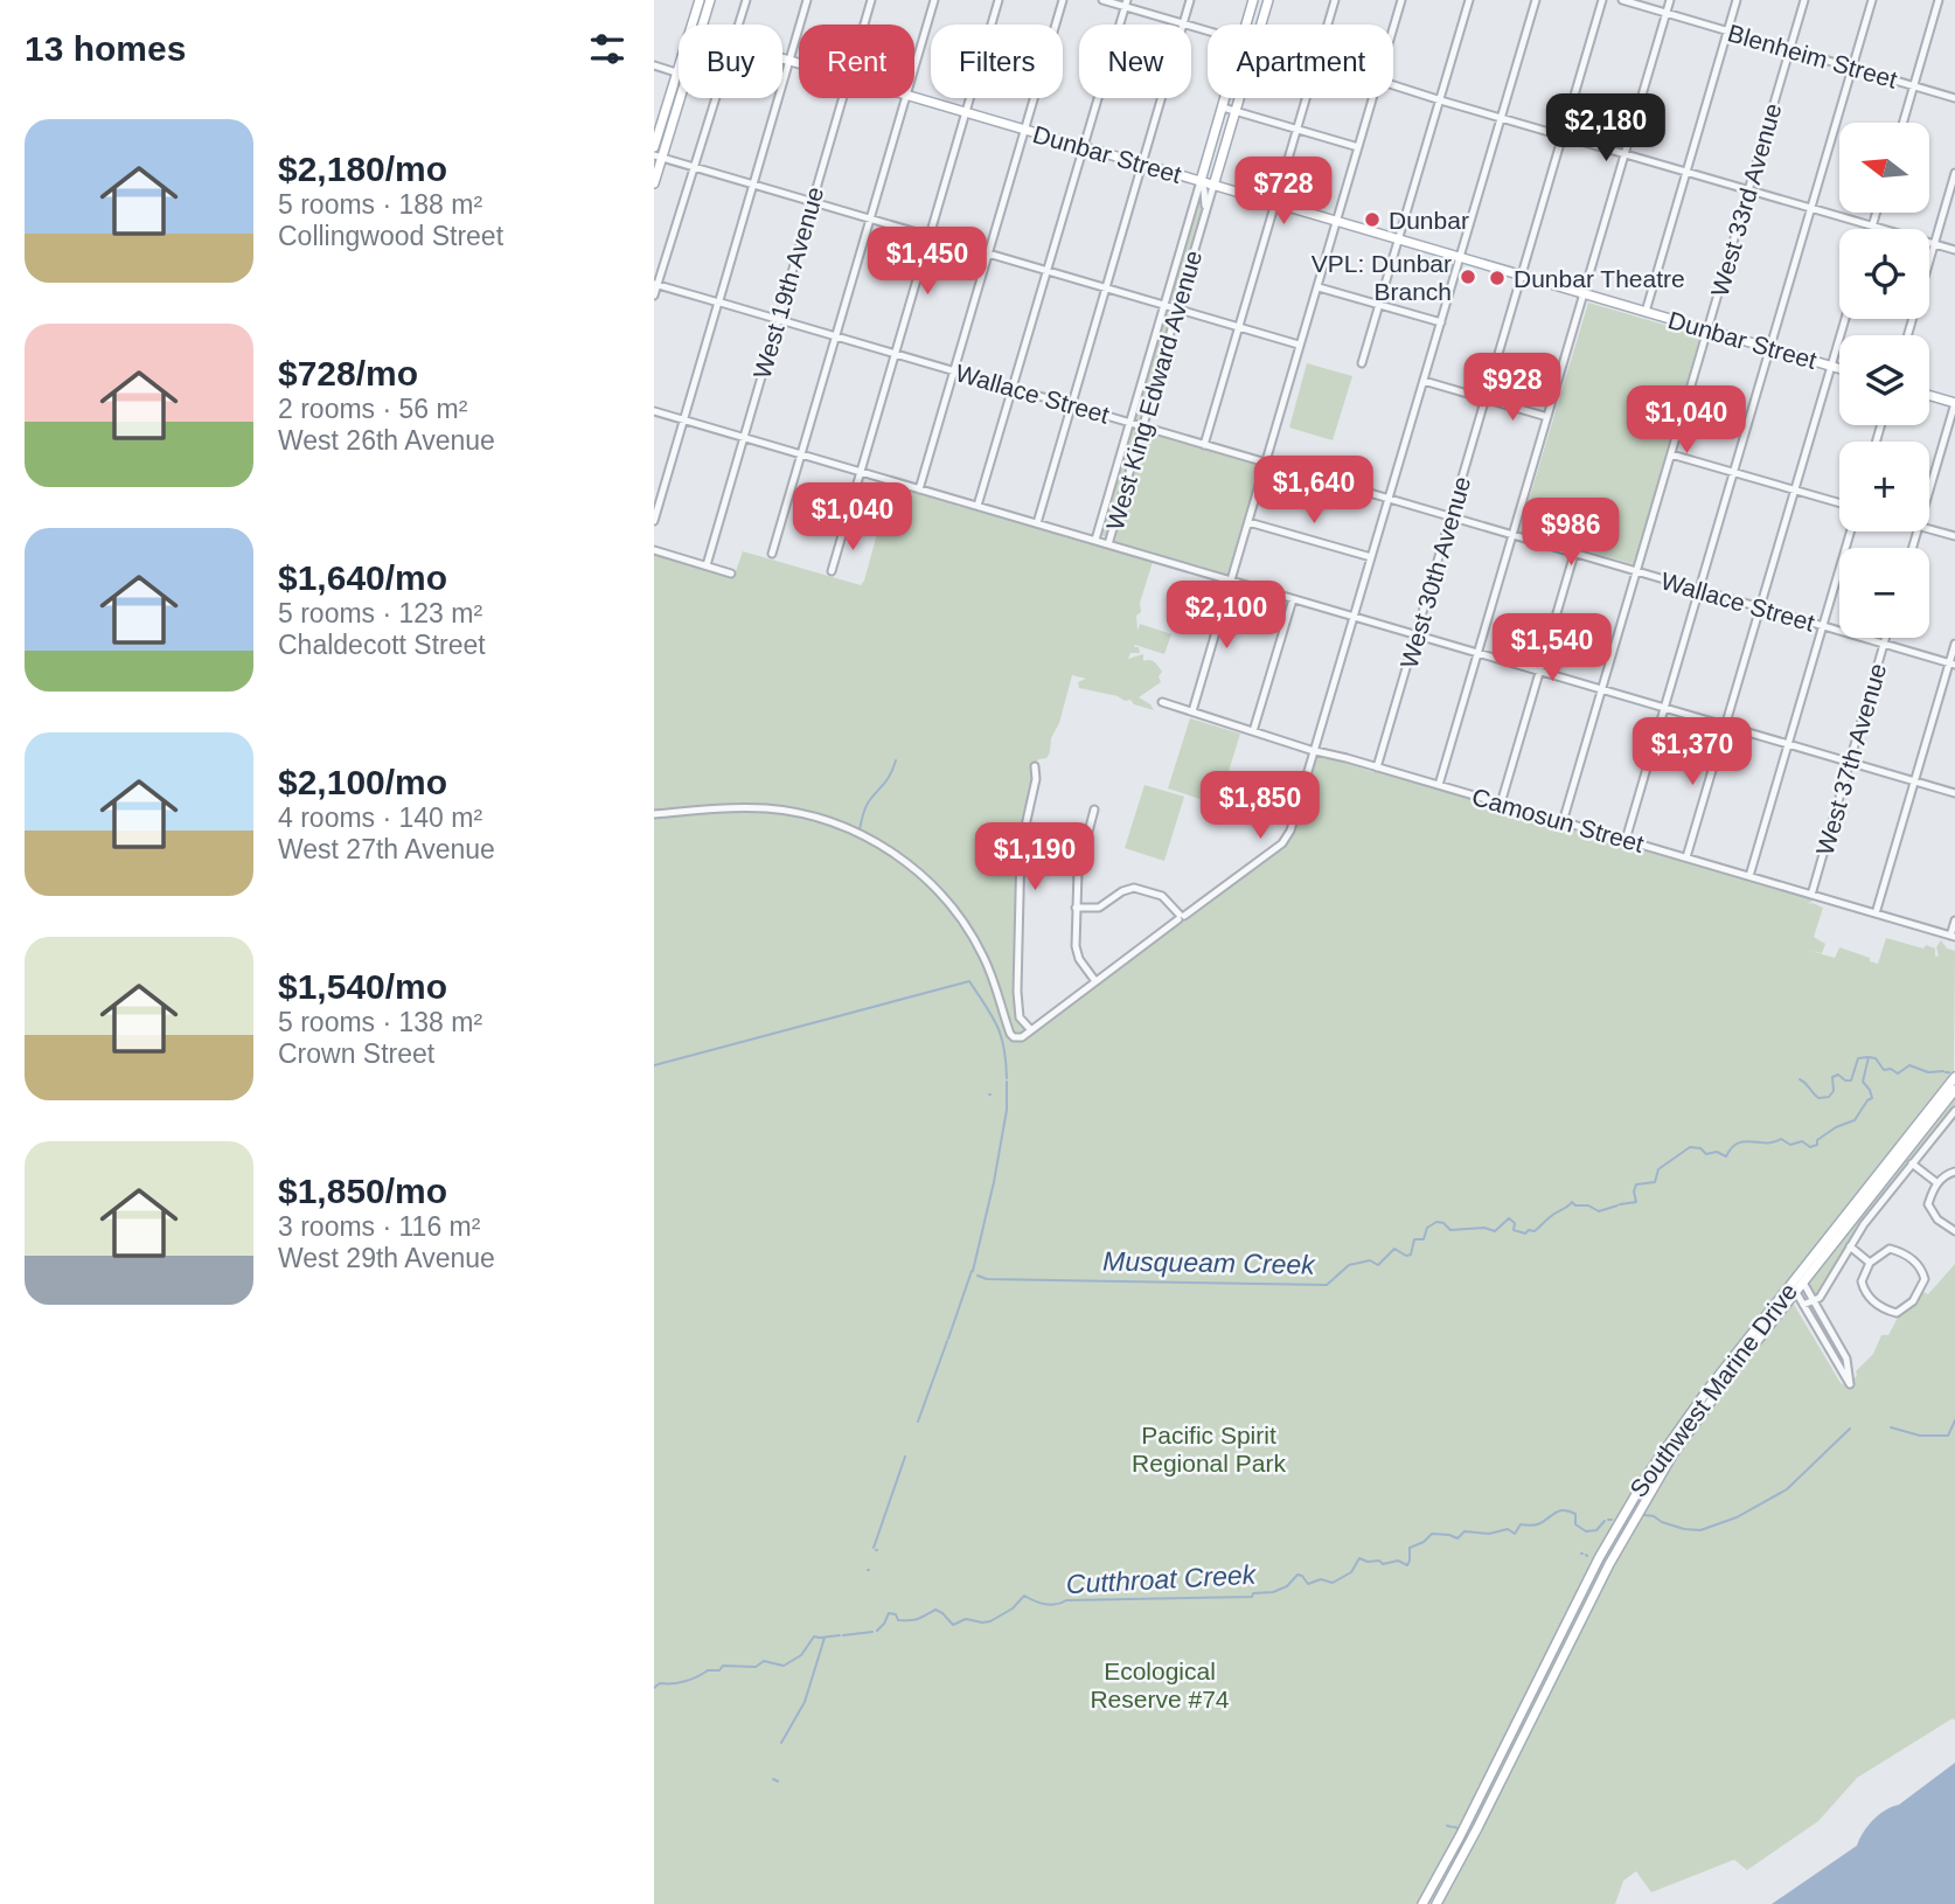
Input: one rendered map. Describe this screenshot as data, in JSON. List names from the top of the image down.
{
  "streets": {
    "main road": ["Dunbar Street", "West King Edward Avenue", "Southwest Marine Drive"],
    "street": [
      "Blenheim Street",
      "West 33rd Avenue",
      "West 19th Avenue",
      "Wallace Street",
      "West 30th Avenue",
      "West 37th Avenue",
      "Camosun Street"
    ]
  },
  "crossings": [
    ["Blenheim Street", "West 33rd Avenue"],
    ["Dunbar Street", "West 33rd Avenue"],
    ["Dunbar Street", "West King Edward Avenue"],
    ["Dunbar Street", "West 30th Avenue"],
    ["West 33rd Avenue", "Wallace Street"],
    ["West 33rd Avenue", "Camosun Street"],
    ["West 19th Avenue", "Wallace Street"],
    ["West King Edward Avenue", "Wallace Street"],
    ["Wallace Street", "West 30th Avenue"],
    ["Wallace Street", "West 37th Avenue"],
    ["West 30th Avenue", "Camosun Street"],
    ["West 37th Avenue", "Camosun Street"]
  ],
  "water": ["Musqueam Creek", "Cutthroat Creek"],
  "parks": ["Pacific Spirit Regional Park", "Ecological Reserve #74"],
  "places": ["Dunbar", "VPL: Dunbar Branch", "Dunbar Theatre"],
  "north": "left",
  "page": {
    "heading": "13 homes",
    "chip": [
      "Buy",
      "Rent",
      "Filters",
      "New",
      "Apartment"
    ],
    "price": [
      "$2,180",
      "$728",
      "$1,450",
      "$928",
      "$1,040",
      "$1,640",
      "$1,040",
      "$986",
      "$2,100",
      "$1,540",
      "$1,370",
      "$1,850",
      "$1,190"
    ],
    "list": [
      {
        "name": "$2,180/mo",
        "note": "5 rooms · 188 m² · Collingwood Street"
      },
      {
        "name": "$728/mo",
        "note": "2 rooms · 56 m² · West 26th Avenue"
      },
      {
        "name": "$1,640/mo",
        "note": "5 rooms · 123 m² · Chaldecott Street"
      },
      {
        "name": "$2,100/mo",
        "note": "4 rooms · 140 m² · West 27th Avenue"
      },
      {
        "name": "$1,540/mo",
        "note": "5 rooms · 138 m² · Crown Street"
      },
      {
        "name": "$1,850/mo",
        "note": "3 rooms · 116 m² · West 29th Avenue"
      }
    ],
    "map_buttons": ["+", "−"]
  }
}
